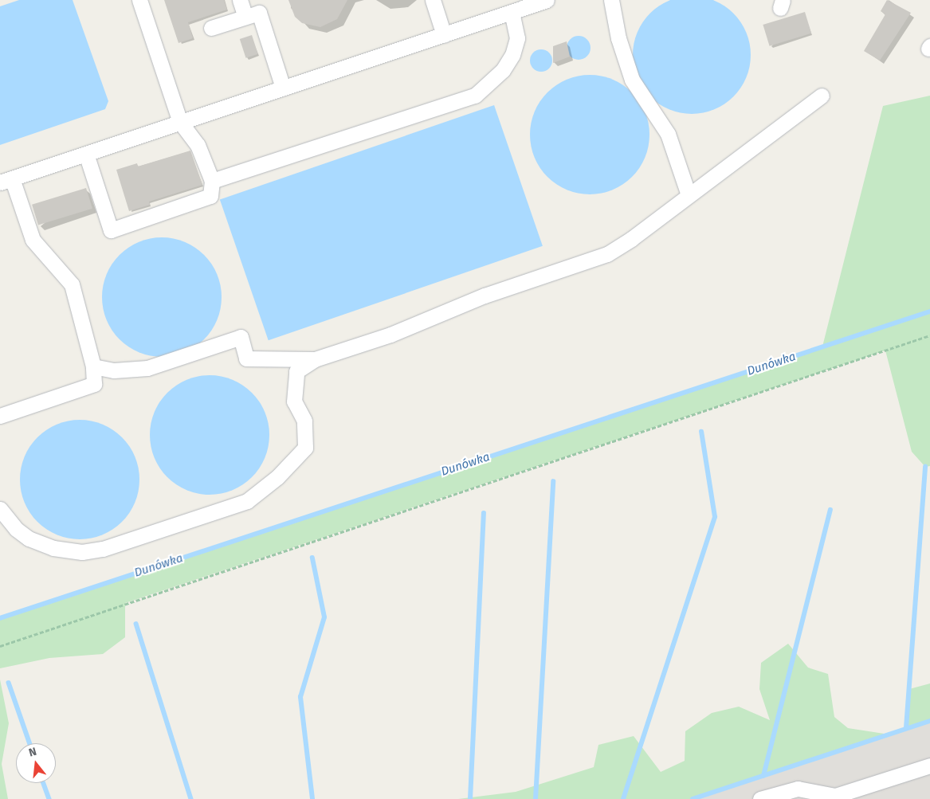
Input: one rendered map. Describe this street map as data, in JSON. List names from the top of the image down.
{
  "water": ["Dunówka"],
  "north": "top"
}
